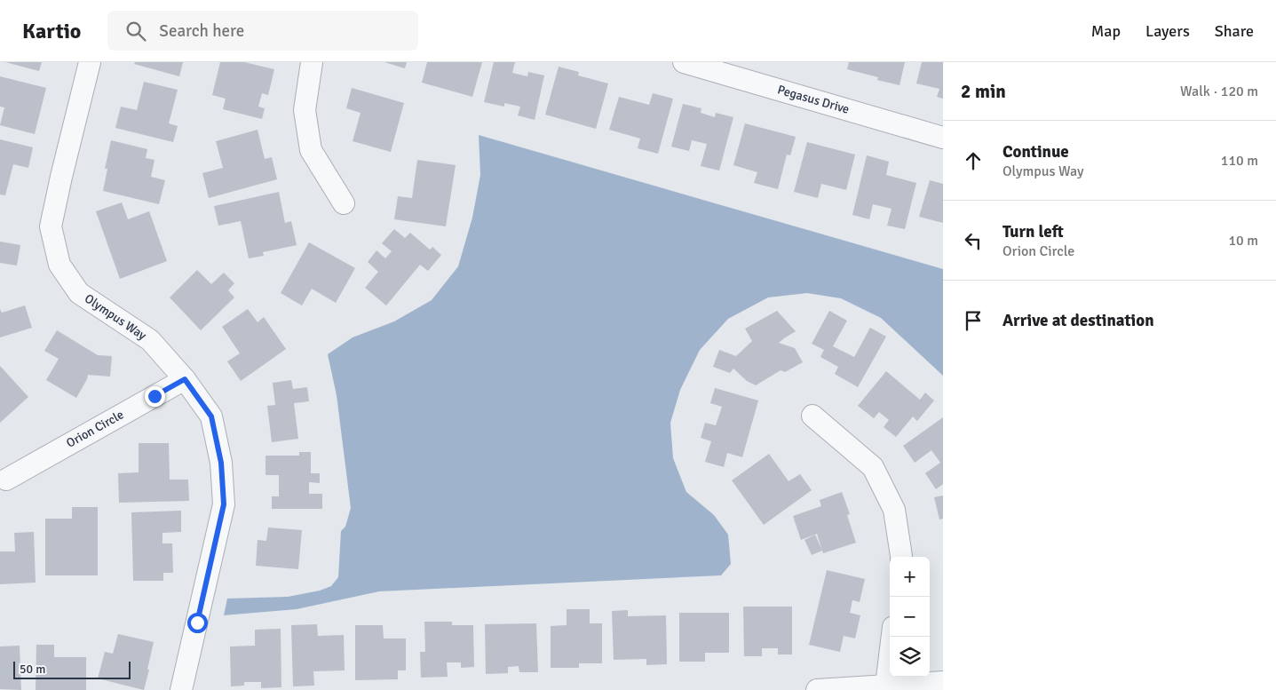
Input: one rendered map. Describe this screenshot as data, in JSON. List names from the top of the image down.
{
  "streets": {
    "street": ["Pegasus Drive", "Olympus Way", "Orion Circle"]
  },
  "crossings": [
    ["Olympus Way", "Orion Circle"]
  ],
  "scale_bar": "50 m",
  "page": {
    "header": "Kartio",
    "search": "Search here",
    "nav": ["Map", "Layers", "Share"],
    "heading": ["2 min", "Walk · 120 m"],
    "list": [
      ["Continue", "Olympus Way", "110 m"],
      ["Turn left", "Orion Circle", "10 m"],
      "Arrive at destination"
    ],
    "map_buttons": ["+", "−"],
    "scale": "50 m"
  }
}
